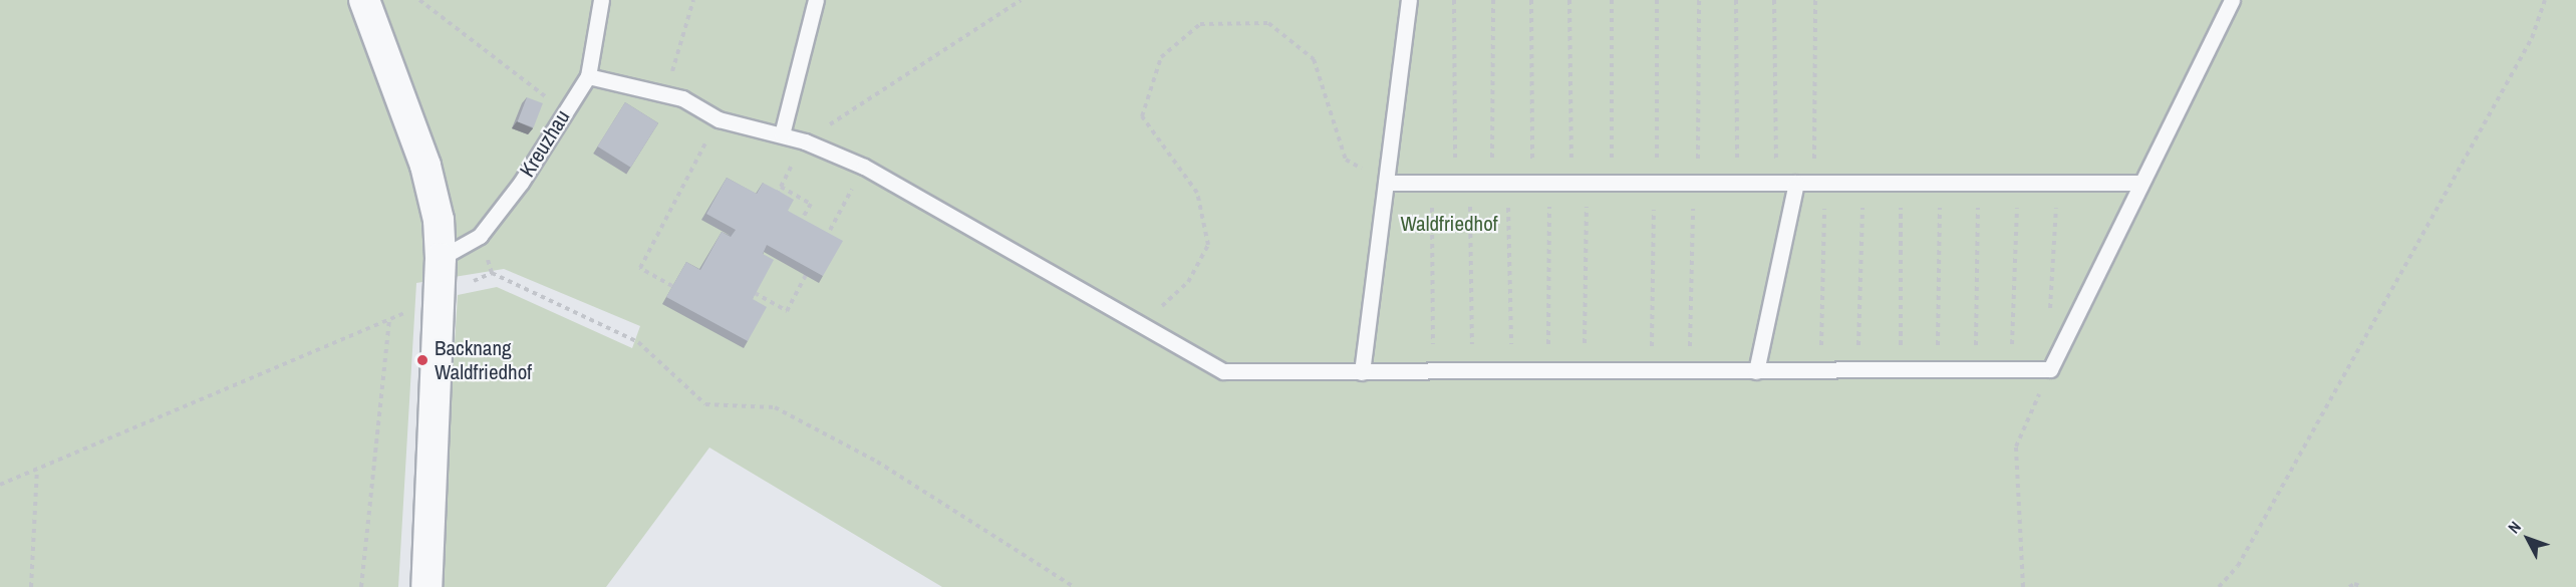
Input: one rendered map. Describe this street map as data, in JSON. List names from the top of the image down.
{
  "streets": {
    "lane": ["Kreuzhau"]
  },
  "parks": ["Waldfriedhof"],
  "places": ["Backnang Waldfriedhof"],
  "north": "top left"
}
